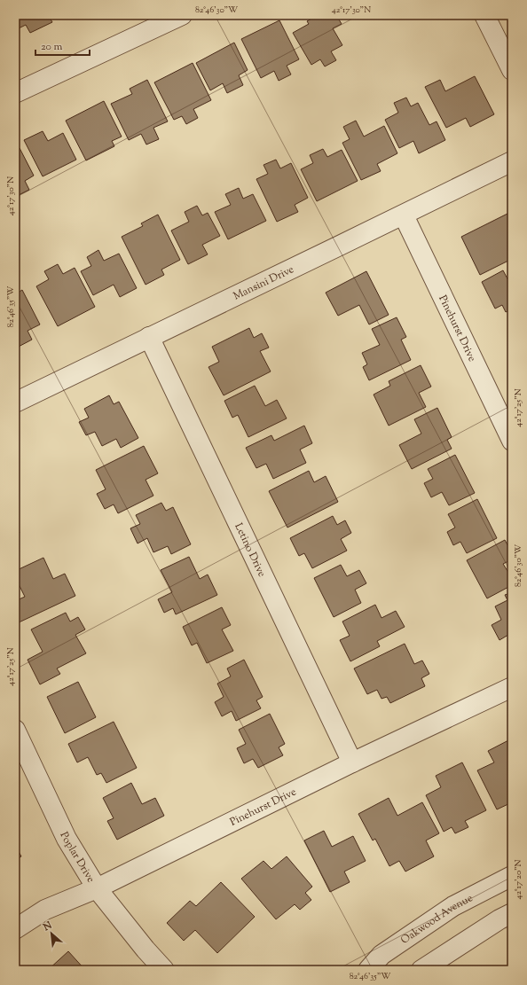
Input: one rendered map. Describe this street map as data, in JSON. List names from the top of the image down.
{
  "streets": {
    "street": [
      "Mansini Drive",
      "Pinehurst Drive",
      "Letino Drive",
      "Poplar Drive",
      "Oakwood Avenue"
    ]
  },
  "crossings": [
    ["Mansini Drive", "Pinehurst Drive"],
    ["Mansini Drive", "Letino Drive"],
    ["Pinehurst Drive", "Letino Drive"],
    ["Pinehurst Drive", "Poplar Drive"]
  ],
  "scale_bar": "20 m",
  "north": "top left",
  "coordinates": [
    "82°46'30\"W",
    "42°17'30\"N",
    "82°46'35\"W",
    "42°17'25\"N",
    "42°17'20\"N"
  ]
}
